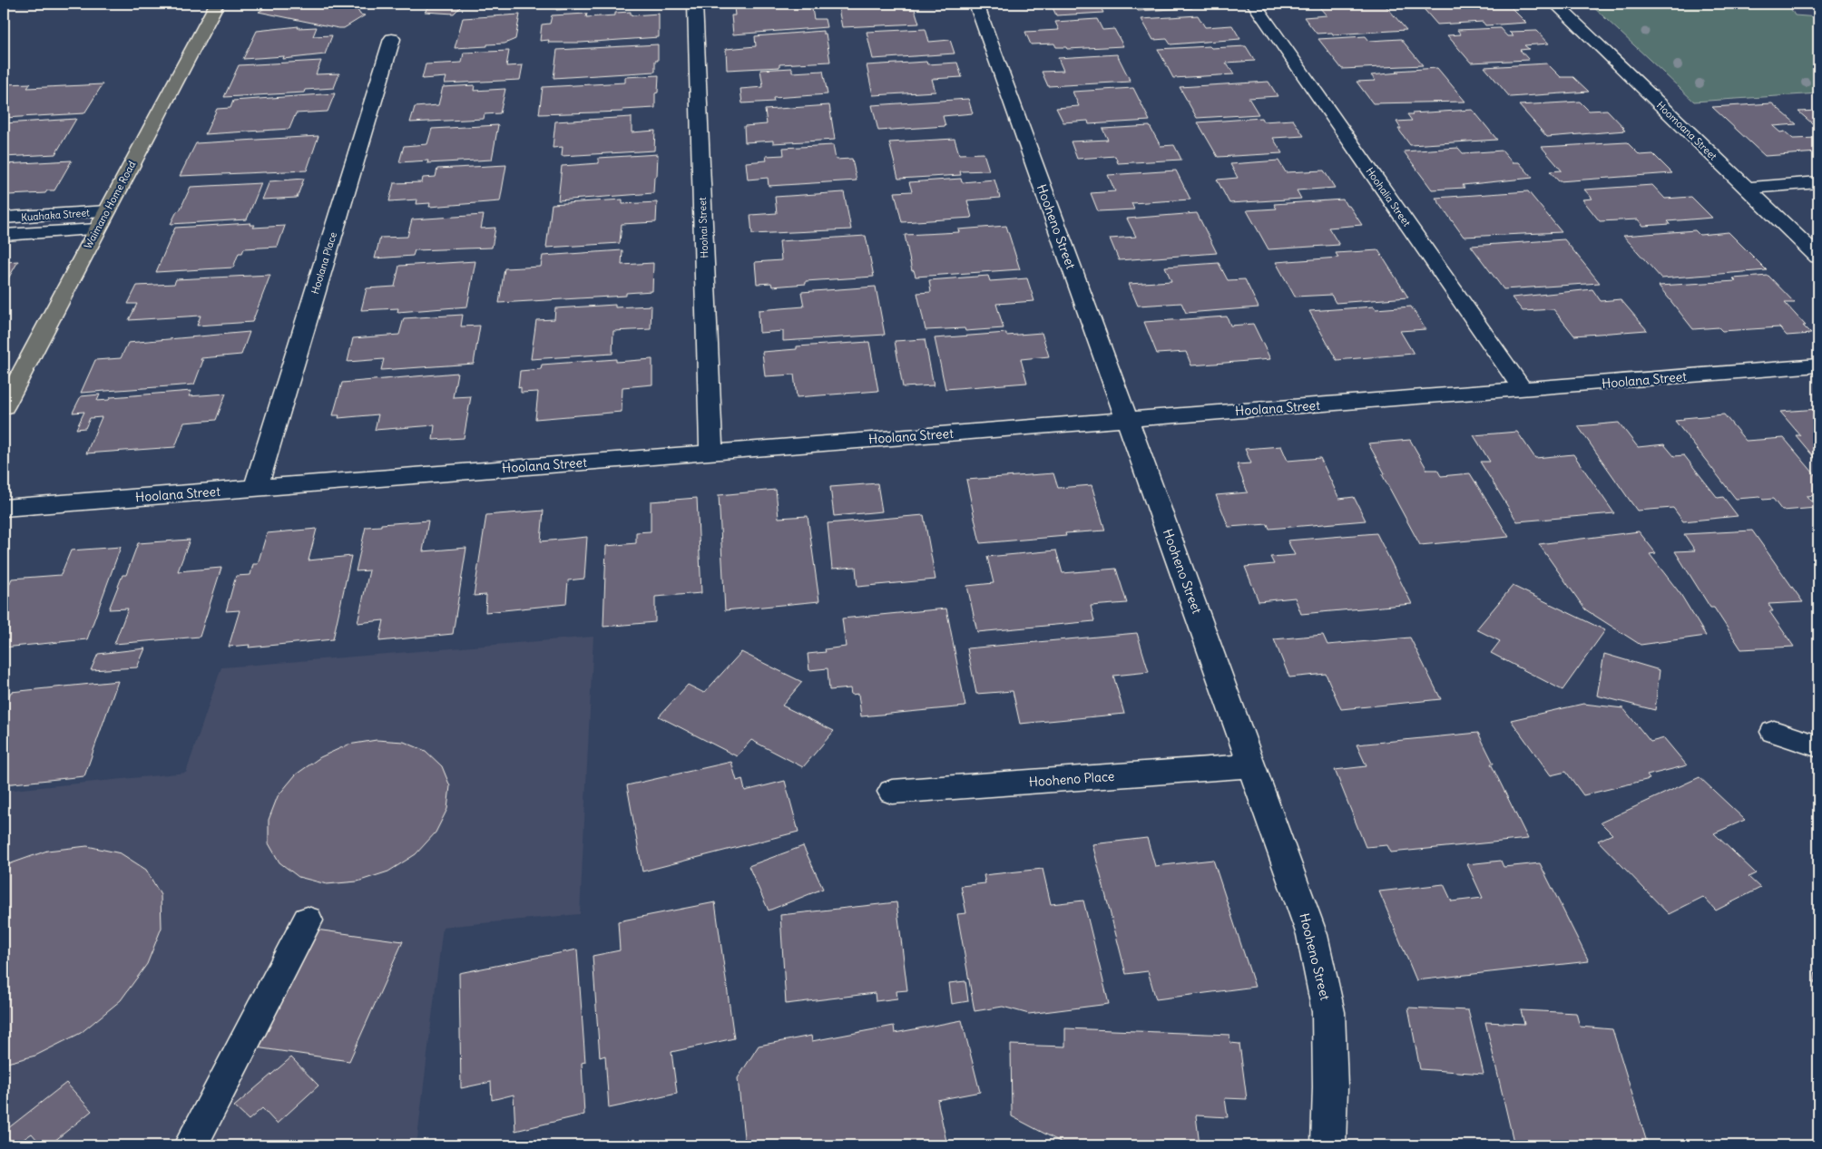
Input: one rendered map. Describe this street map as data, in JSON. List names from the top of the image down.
{
  "streets": {
    "main road": ["Waimano Home Road"],
    "street": [
      "Hoomoana Street",
      "Hoohalia Street",
      "Kuahaka Street",
      "Hooheno Street",
      "Hoohai Street",
      "Hoolana Place",
      "Hoolana Street",
      "Hooheno Place"
    ]
  },
  "crossings": [
    ["Hoohalia Street", "Hoolana Street"],
    ["Waimano Home Road", "Kuahaka Street"],
    ["Hooheno Street", "Hoolana Street"],
    ["Hooheno Street", "Hooheno Place"],
    ["Hoohai Street", "Hoolana Street"],
    ["Hoolana Place", "Hoolana Street"]
  ]
}
